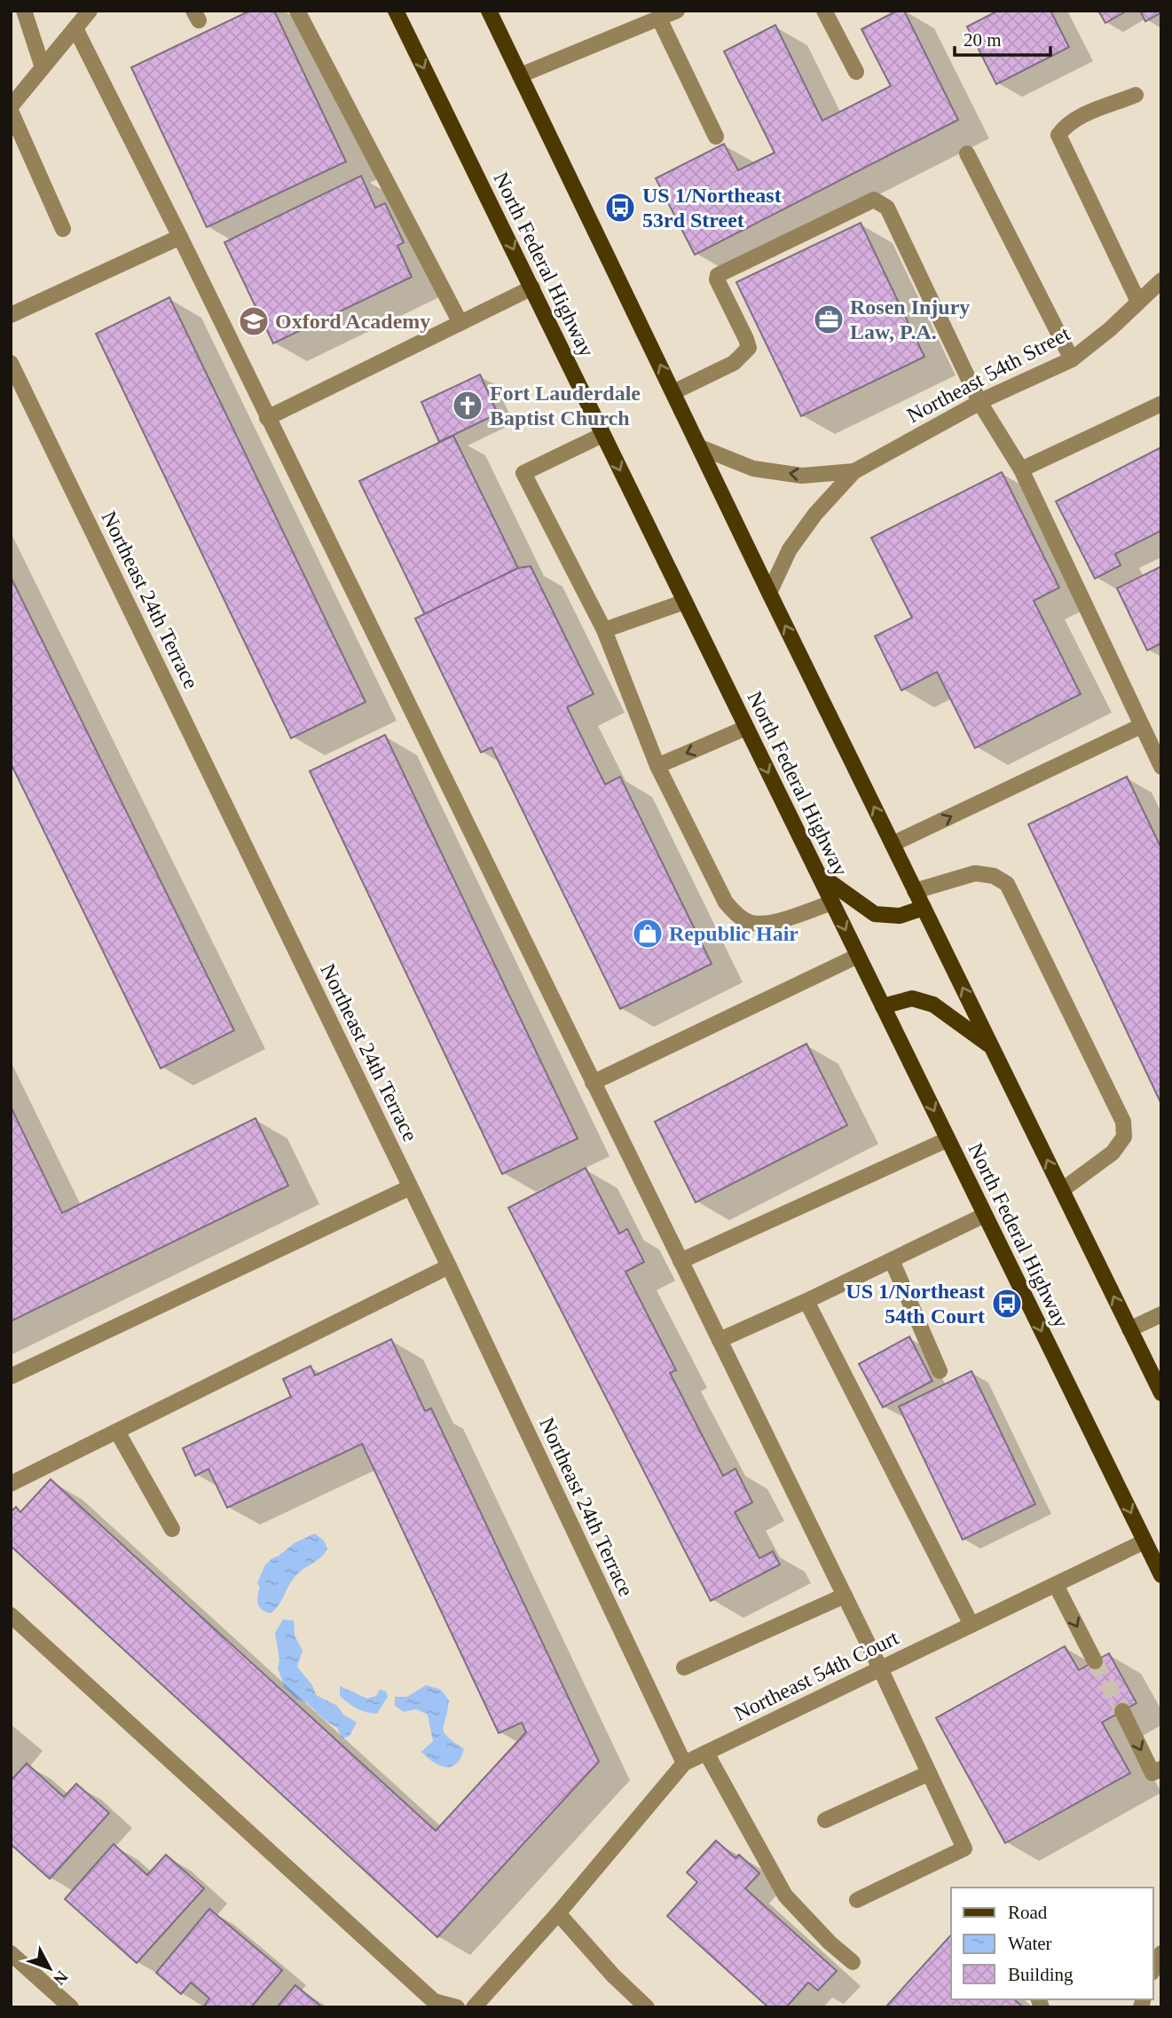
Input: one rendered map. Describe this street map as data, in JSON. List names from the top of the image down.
{
  "streets": {
    "main road": ["North Federal Highway"],
    "street": ["Northeast 54th Street", "Northeast 24th Terrace", "Northeast 54th Court"]
  },
  "crossings": [
    ["North Federal Highway", "Northeast 54th Court"],
    ["Northeast 24th Terrace", "Northeast 54th Court"]
  ],
  "places": {
    "bus stop": ["US 1/Northeast 53rd Street", "US 1/Northeast 54th Court"],
    "office": ["Rosen Injury Law, P.A."],
    "school or university": ["Oxford Academy"],
    "church": ["Fort Lauderdale Baptist Church"],
    "shop": ["Republic Hair"]
  },
  "legend": ["Road", "Water", "Building"],
  "scale_bar": "20 m",
  "north": "bottom right"
}
